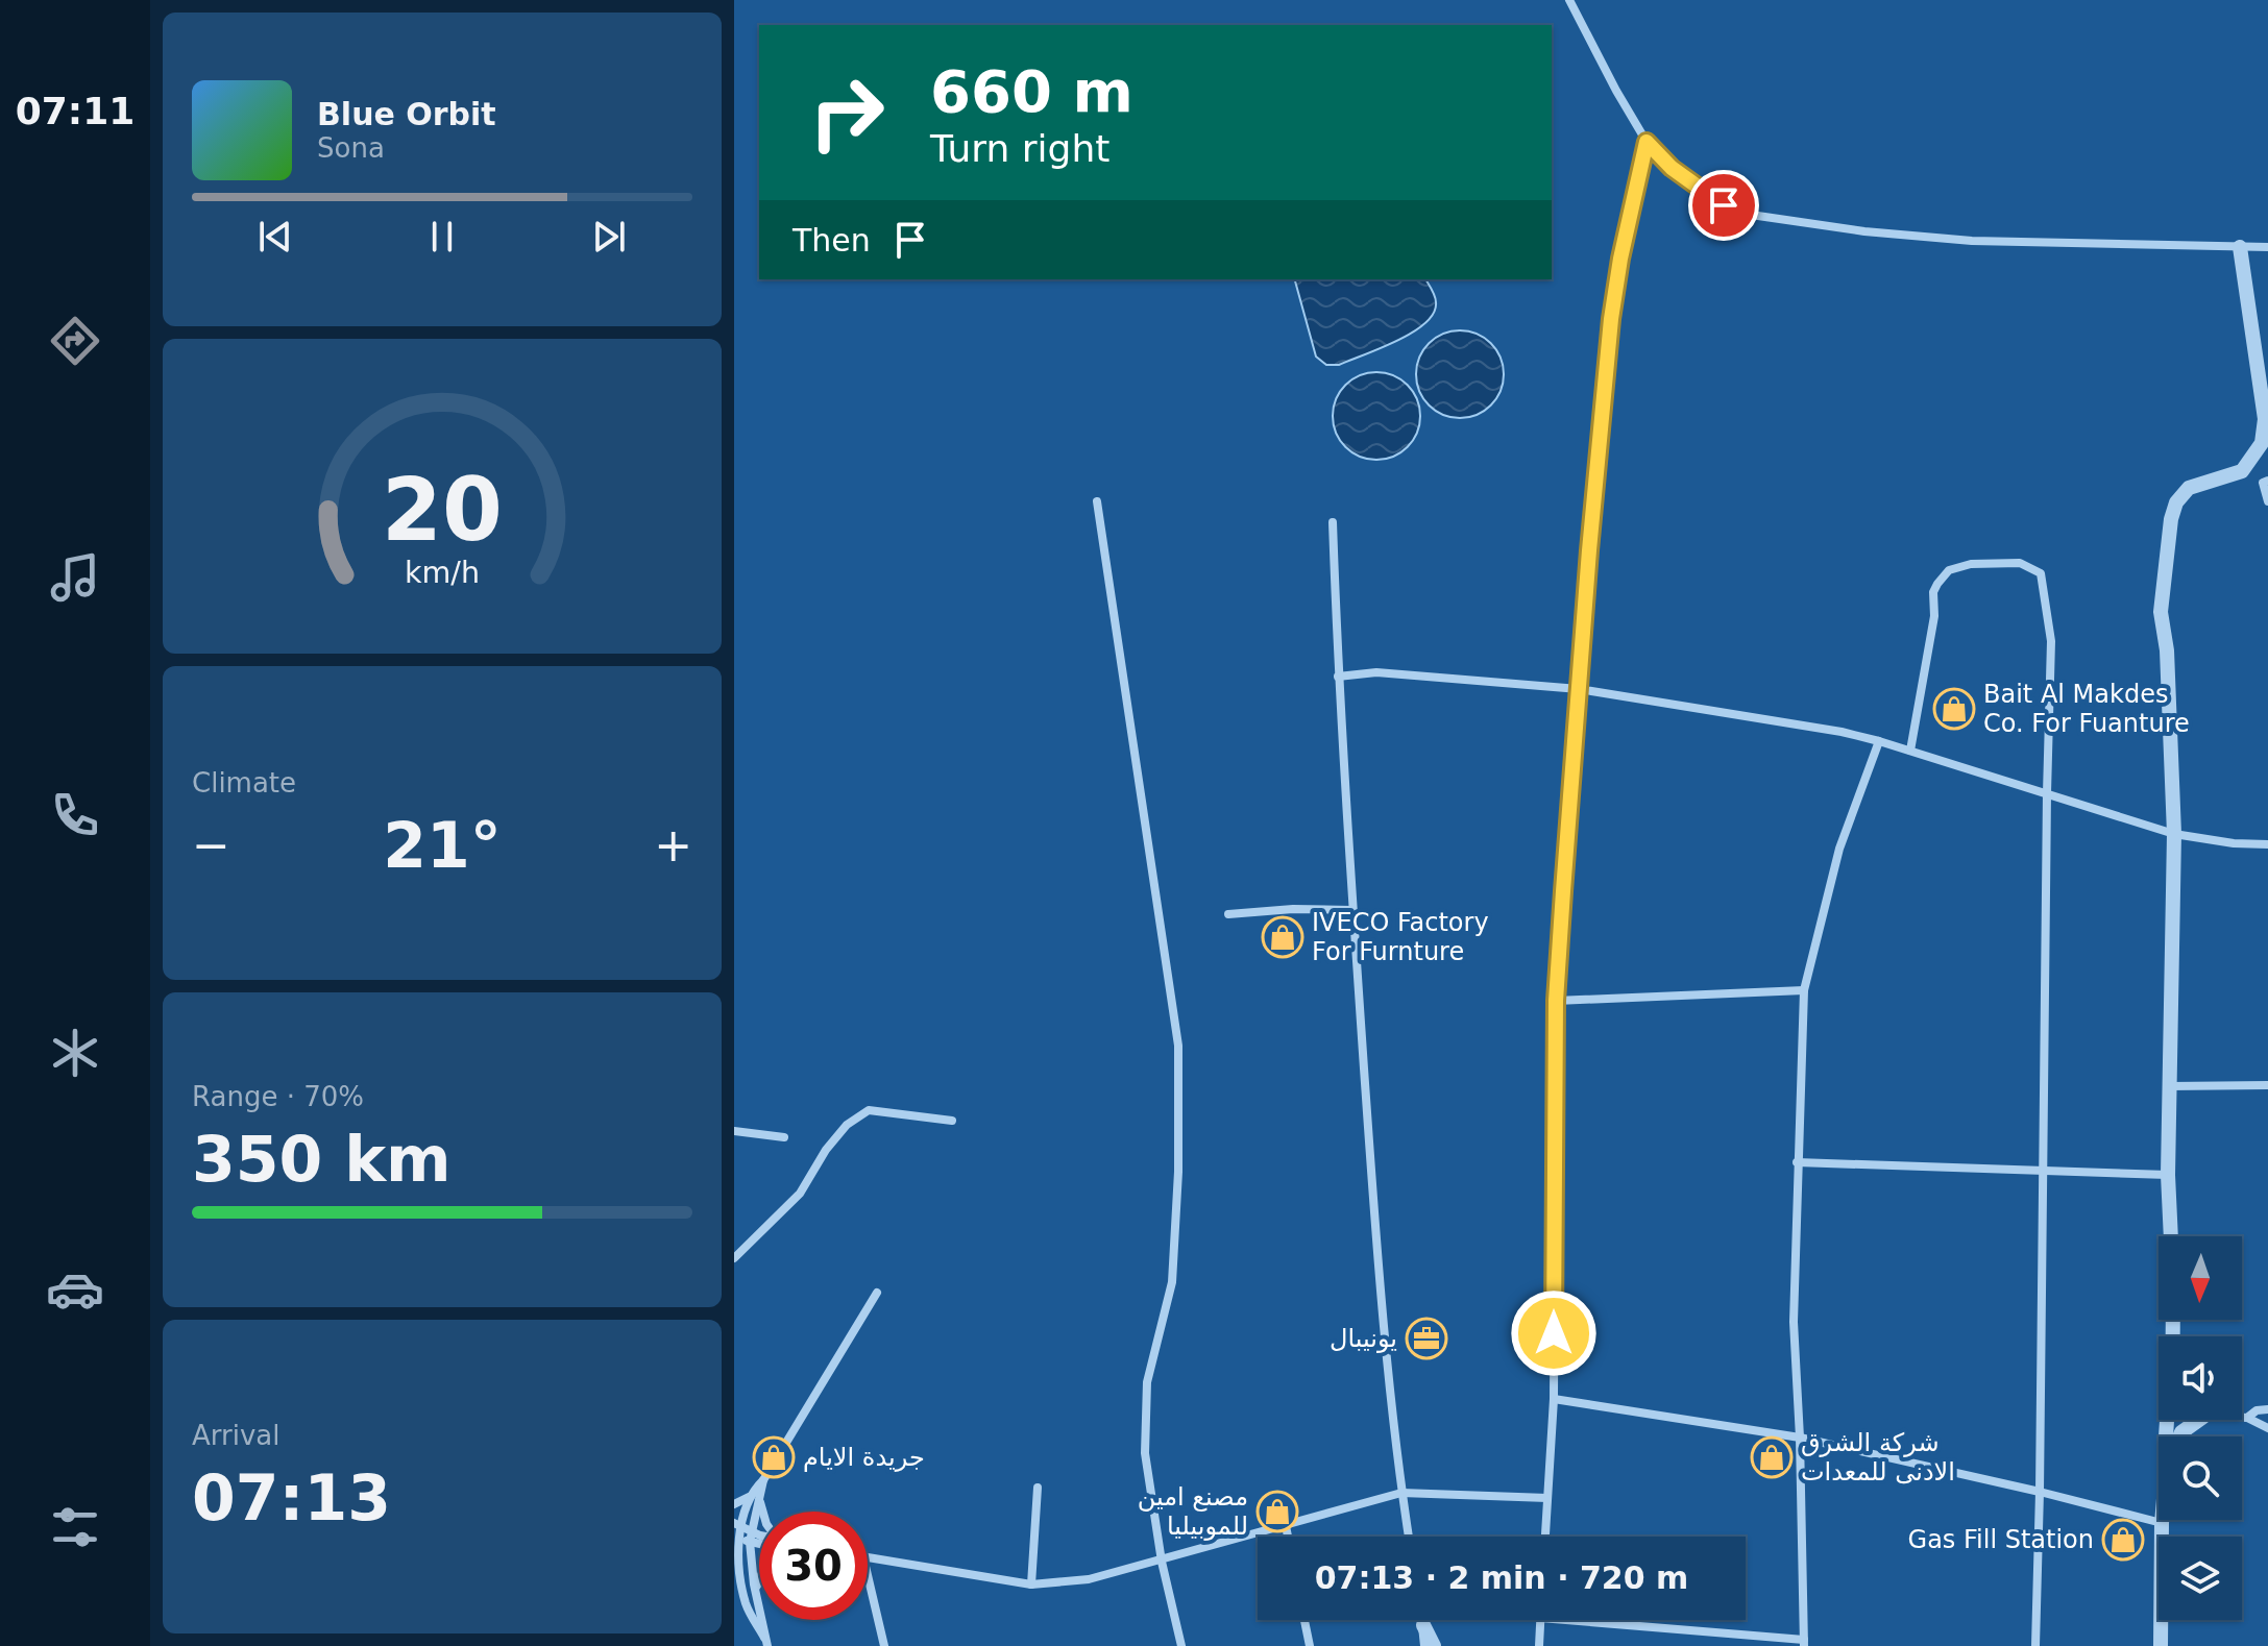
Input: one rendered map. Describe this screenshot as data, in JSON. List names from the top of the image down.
{
  "places": {
    "shop": [
      "Bait Al Makdes Co. For Fuanture",
      "IVECO Factory For Furnture",
      "جريدة الايام",
      "شركة الشرق الادنى للمعدات",
      "مصنع امين للموبيليا",
      "Gas Fill Station"
    ],
    "office": ["يونيبال"]
  },
  "north": "bottom",
  "page": {
    "tabs": "07:11",
    "turn": ["660 m", "Turn right"],
    "song": ["Blue Orbit", "Sona"],
    "then": "Then",
    "tile": [
      "Climate",
      ["Range · 70%", "350 km"],
      ["Arrival", "07:13"]
    ],
    "heat": ["−", "21°", "+"],
    "limit": "30",
    "trip": "07:13 · 2 min · 720 m",
    "gauge": ["20", "km/h"]
  }
}
